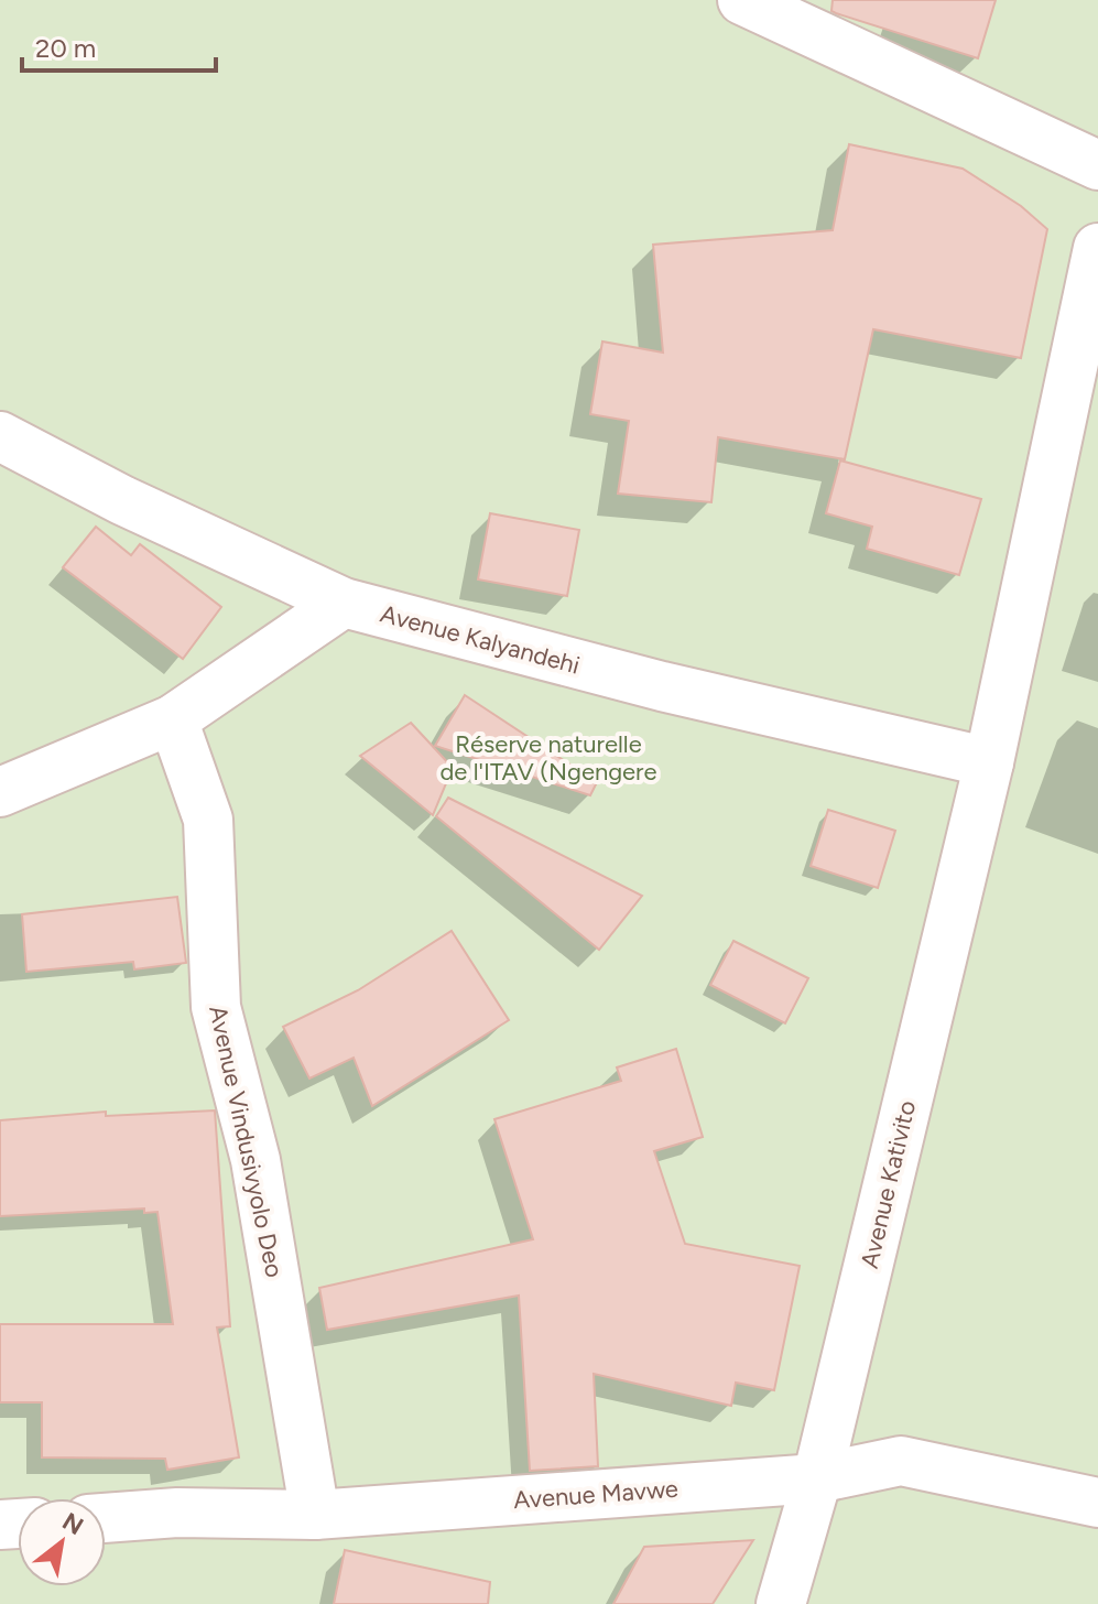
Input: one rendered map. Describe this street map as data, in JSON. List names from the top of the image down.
{
  "streets": {
    "street": [
      "Avenue Kalyandehi",
      "Avenue Vindusivyolo Deo",
      "Avenue Kativito",
      "Avenue Mavwe"
    ]
  },
  "crossings": [
    ["Avenue Kalyandehi", "Avenue Kativito"],
    ["Avenue Vindusivyolo Deo", "Avenue Mavwe"],
    ["Avenue Kativito", "Avenue Mavwe"]
  ],
  "parks": ["Réserve naturelle de l'ITAV (Ngengere"],
  "scale_bar": "20 m",
  "north": "top right"
}
